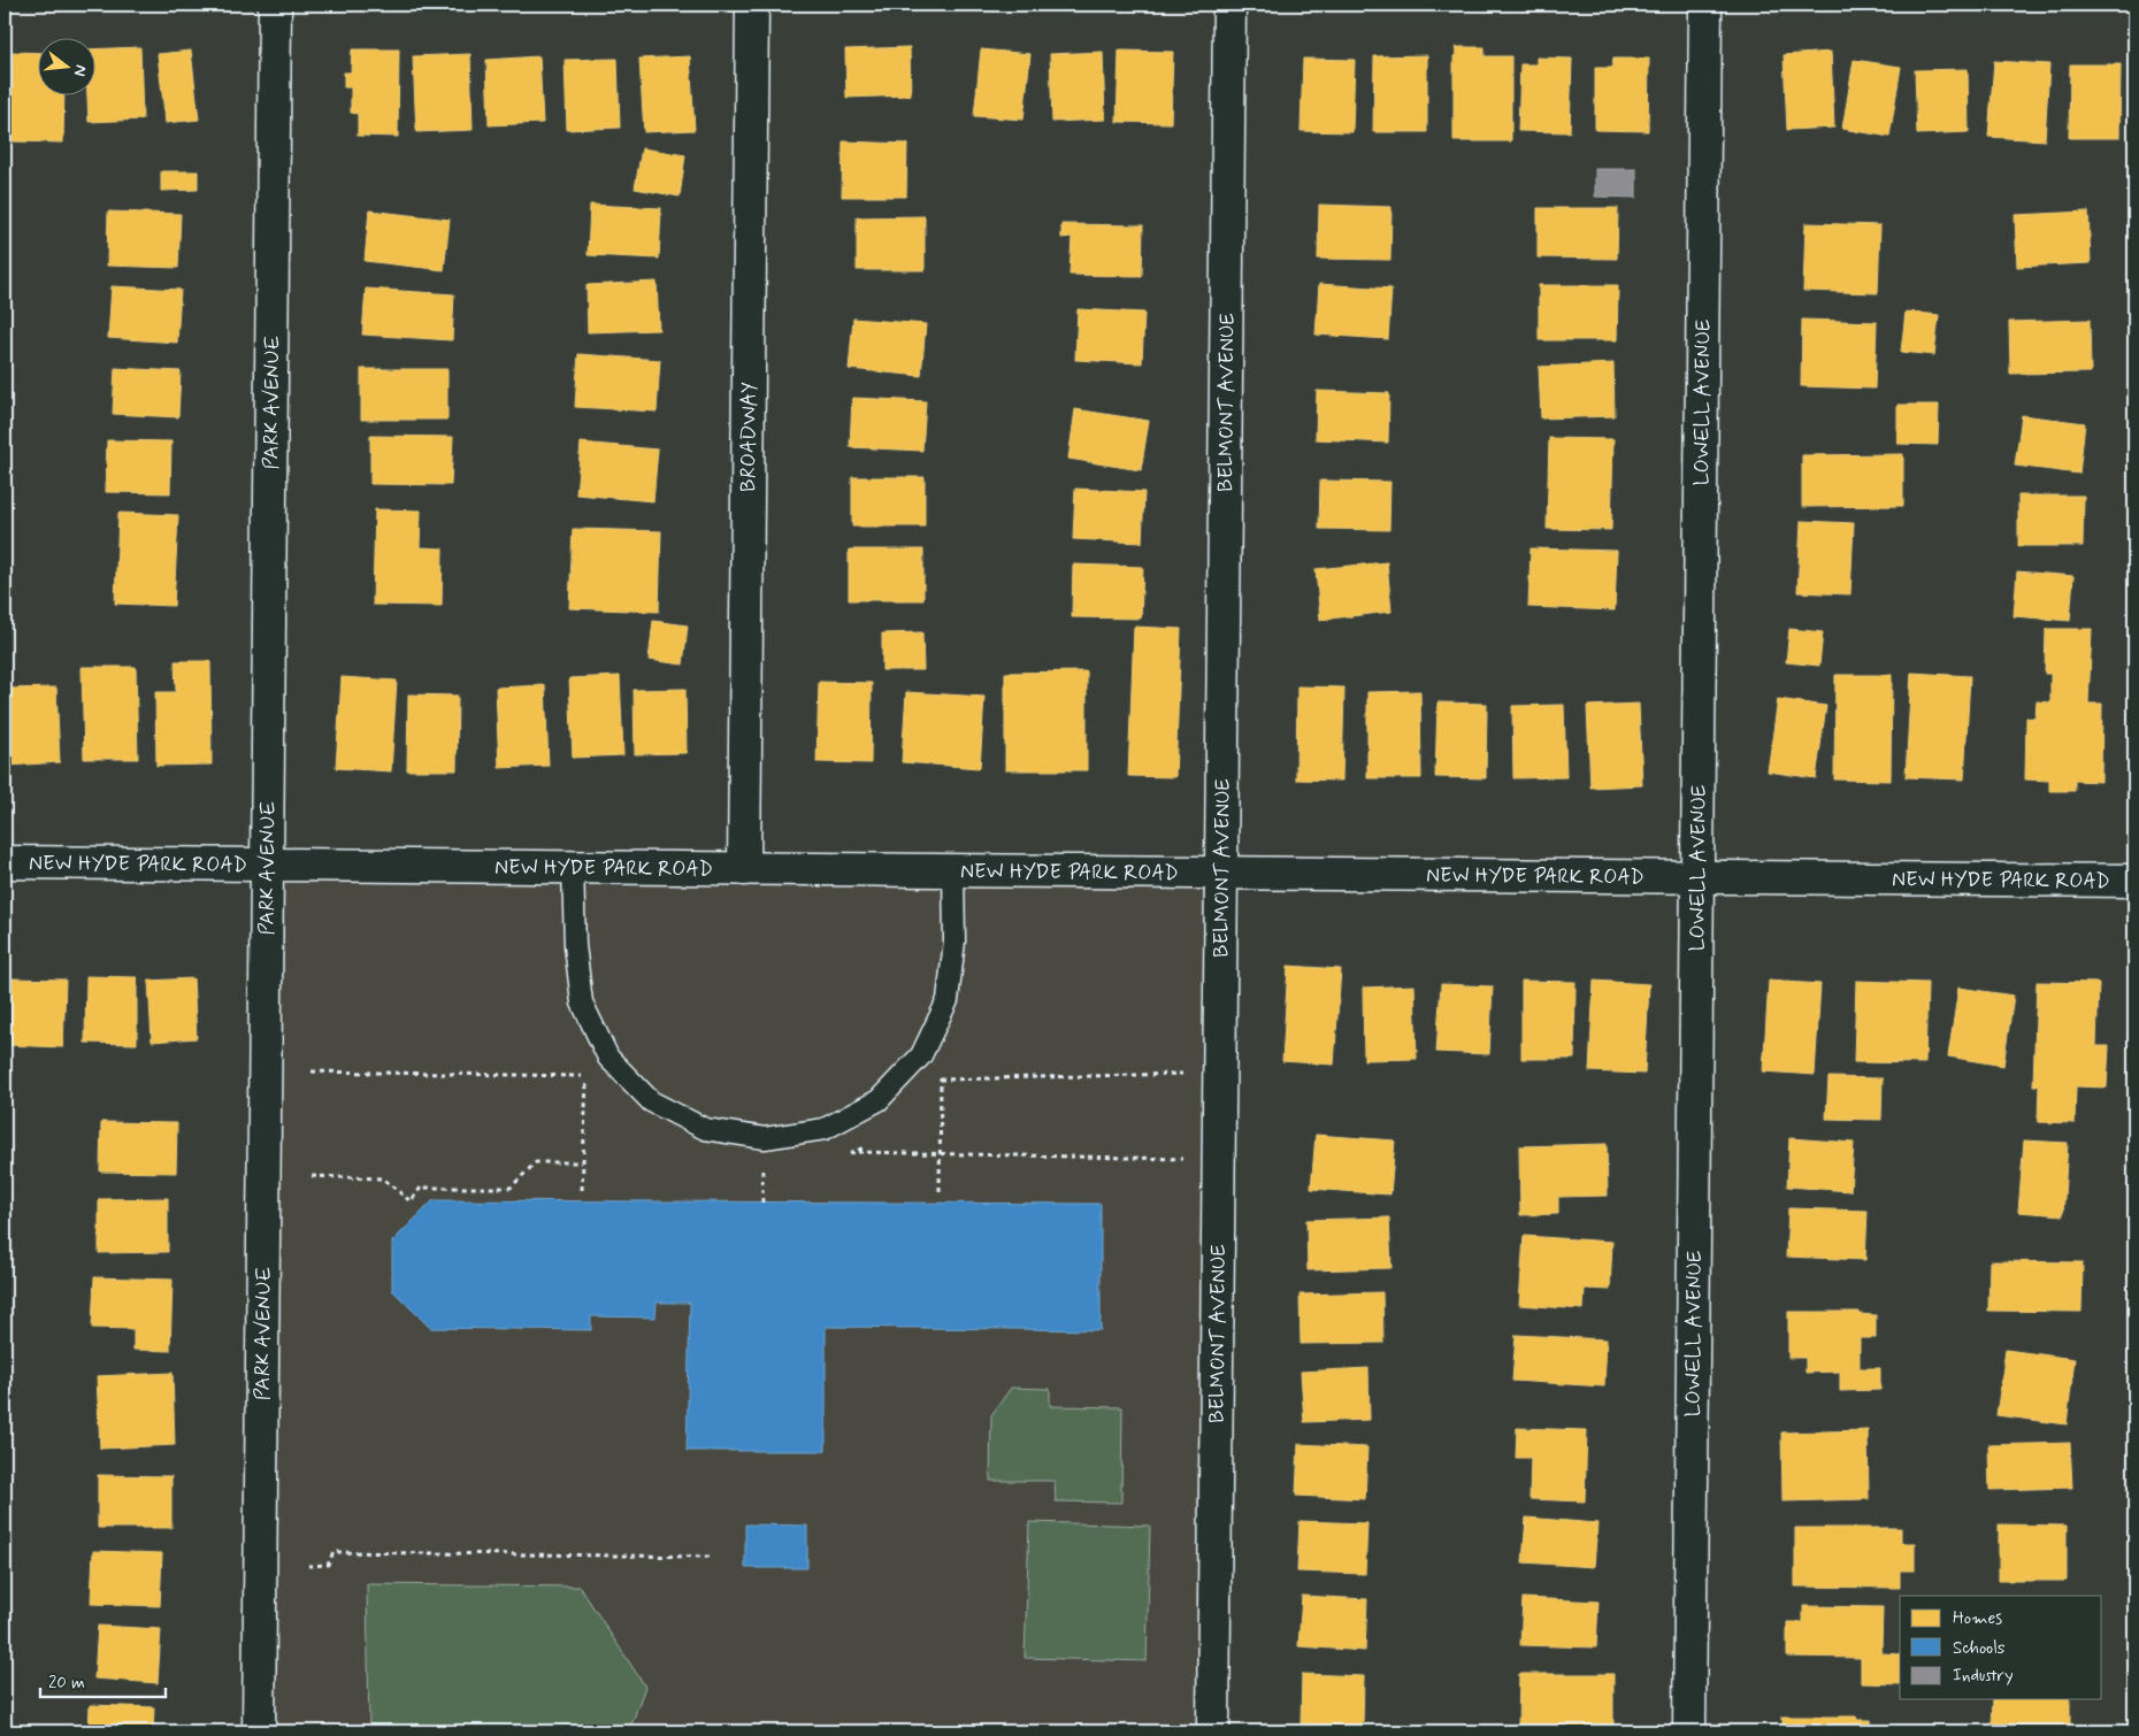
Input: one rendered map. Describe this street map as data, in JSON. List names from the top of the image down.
{
  "streets": {
    "street": [
      "PARK AVENUE",
      "BELMONT AVENUE",
      "LOWELL AVENUE",
      "BROADWAY",
      "NEW HYDE PARK ROAD"
    ]
  },
  "crossings": [
    ["PARK AVENUE", "NEW HYDE PARK ROAD"],
    ["BELMONT AVENUE", "NEW HYDE PARK ROAD"],
    ["LOWELL AVENUE", "NEW HYDE PARK ROAD"],
    ["BROADWAY", "NEW HYDE PARK ROAD"]
  ],
  "legend": ["Homes", "Schools", "Industry"],
  "scale_bar": "20 m",
  "north": "right"
}
